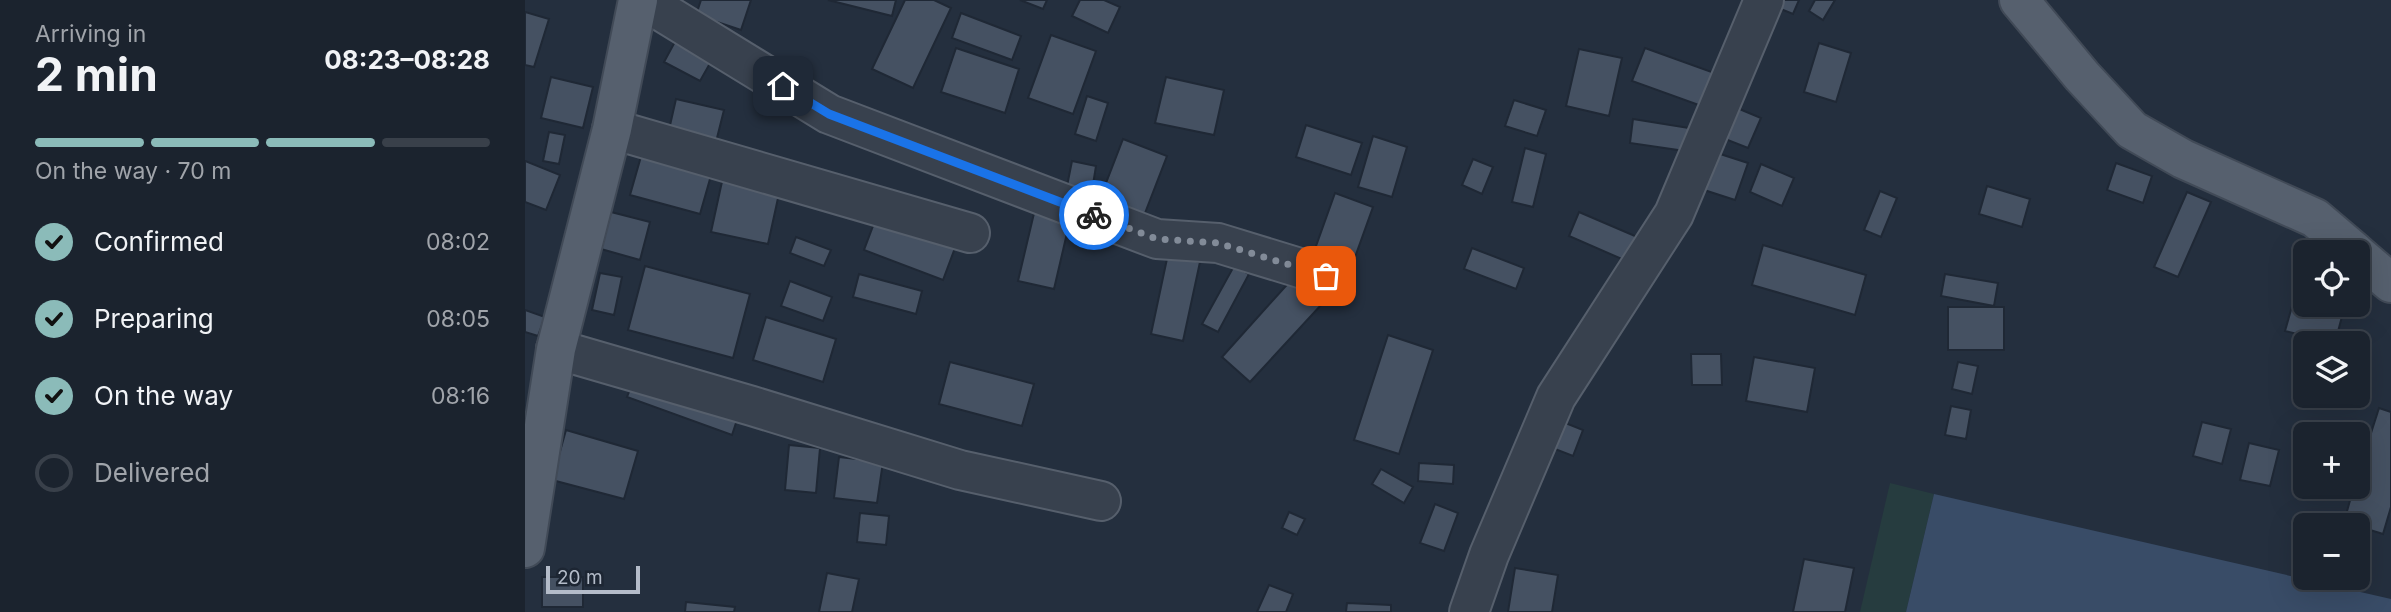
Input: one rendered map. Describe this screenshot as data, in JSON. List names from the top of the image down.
{
  "scale_bar": "20 m",
  "page": {
    "heading": ["2 min", "Arriving in", "08:23–08:28"],
    "bar": "On the way · 70 m",
    "list": [
      ["Confirmed", "08:02"],
      ["Preparing", "08:05"],
      ["On the way", "08:16"],
      "Delivered"
    ],
    "map_buttons": ["+", "−"],
    "scale": "20 m"
  }
}
